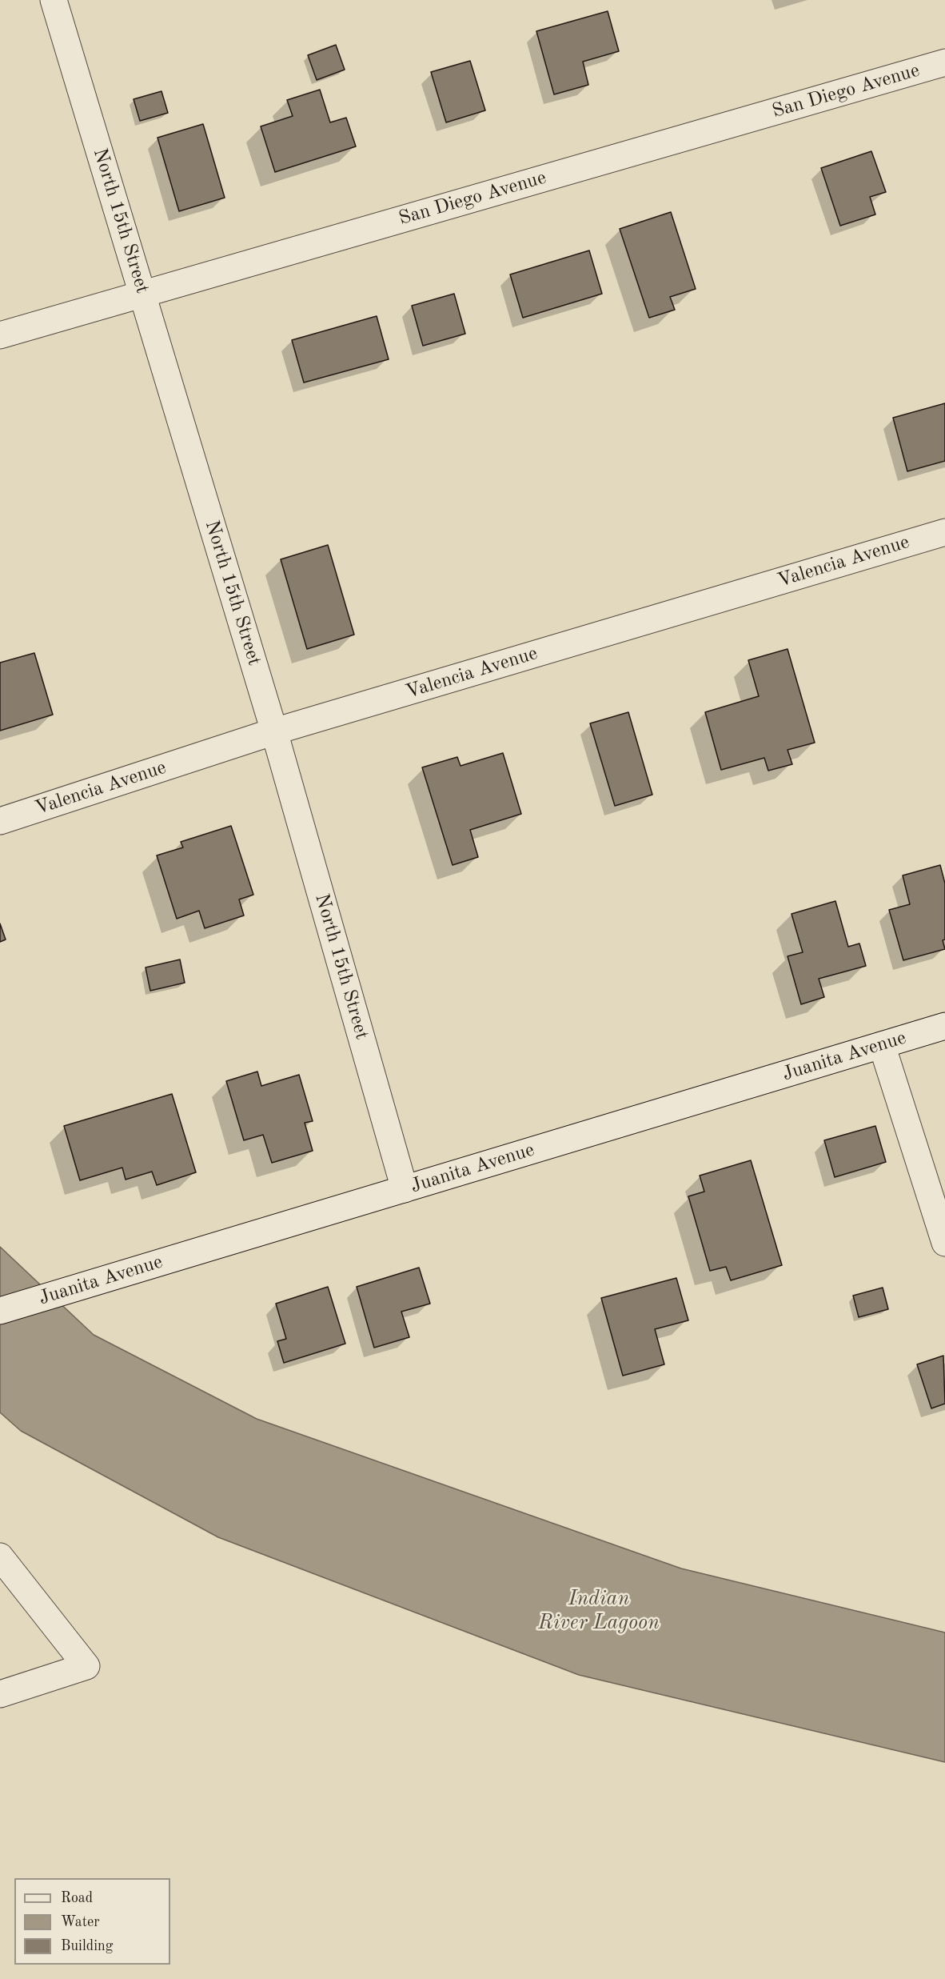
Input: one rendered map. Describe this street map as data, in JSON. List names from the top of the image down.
{
  "streets": {
    "street": [
      "San Diego Avenue",
      "North 15th Street",
      "Valencia Avenue",
      "Juanita Avenue"
    ]
  },
  "crossings": [
    ["San Diego Avenue", "North 15th Street"],
    ["North 15th Street", "Valencia Avenue"],
    ["North 15th Street", "Juanita Avenue"]
  ],
  "water": ["Indian River Lagoon"],
  "legend": ["Road", "Water", "Building"]
}
